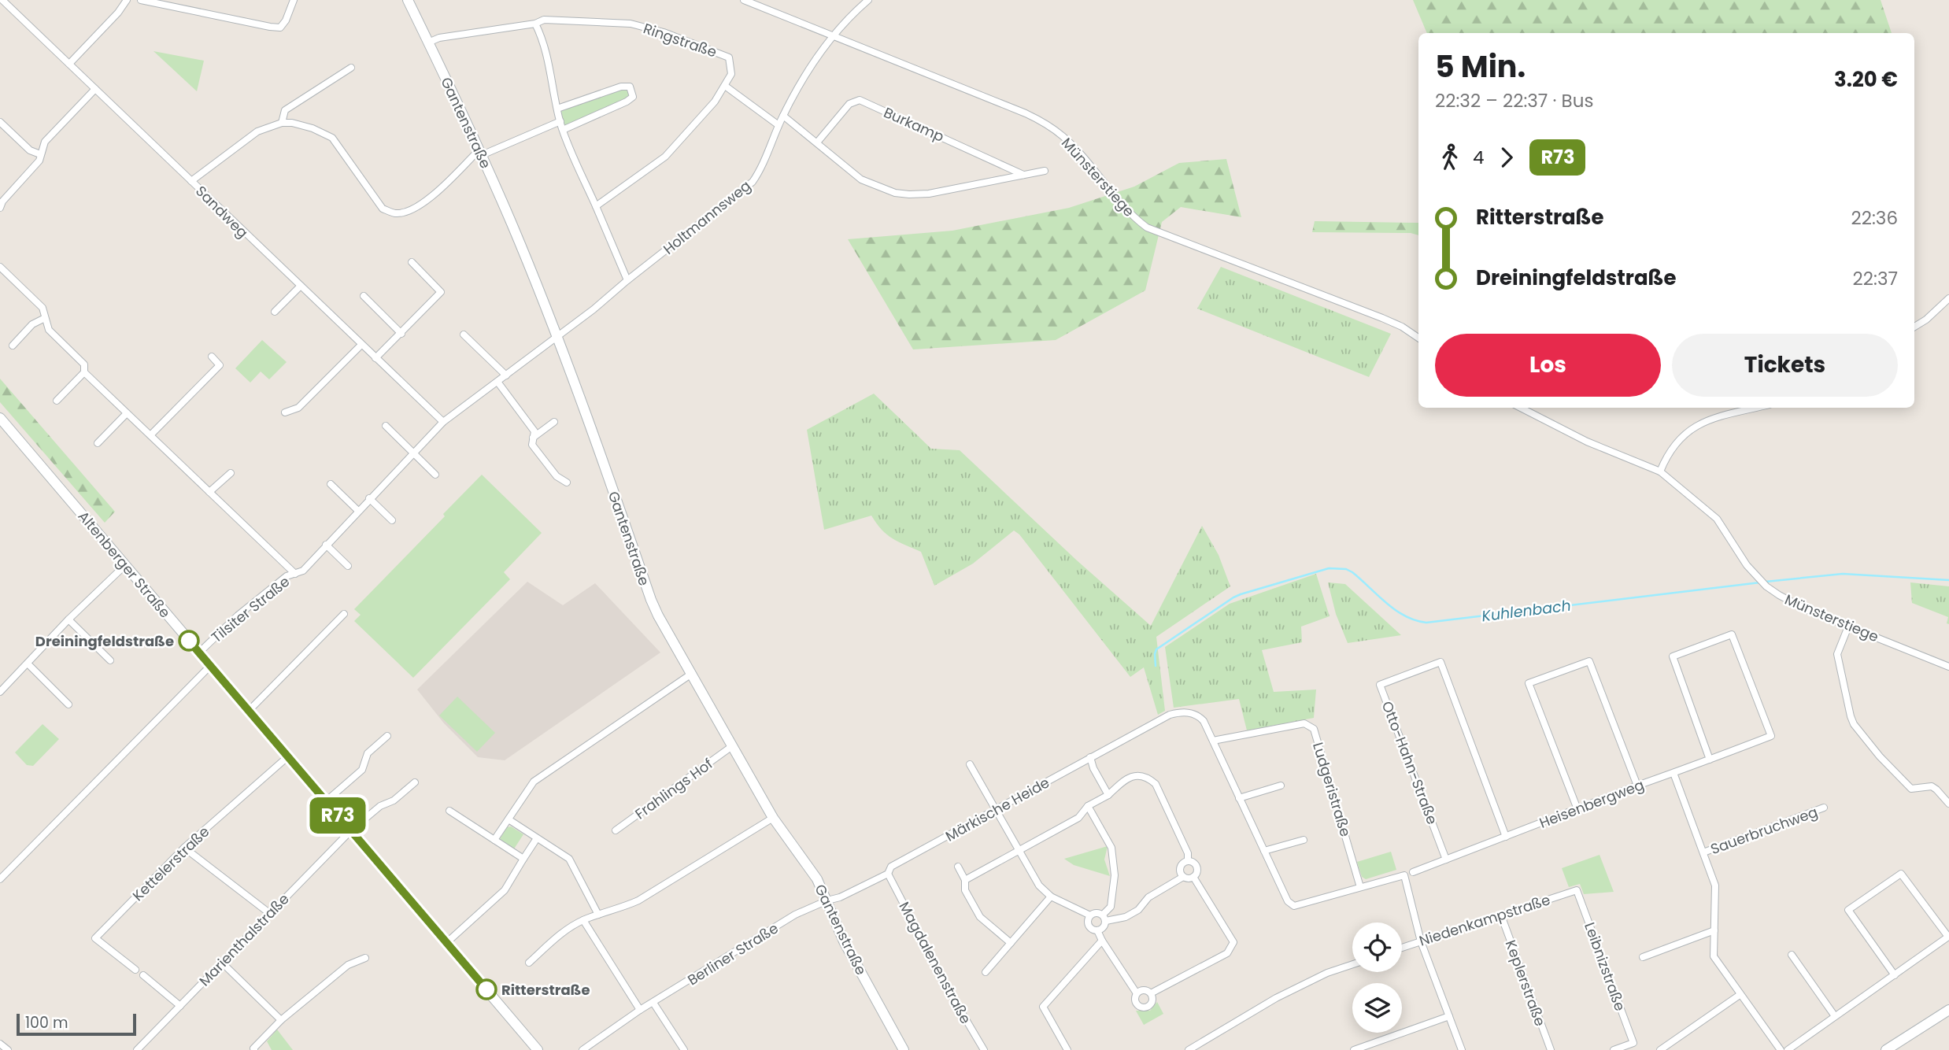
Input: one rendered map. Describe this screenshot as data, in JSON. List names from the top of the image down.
{
  "streets": {
    "street": [
      "Ringstraße",
      "Gantenstraße",
      "Burkamp",
      "Münsterstiege",
      "Sandweg",
      "Holtmannsweg",
      "Altenberger Straße",
      "Tilsiter Straße",
      "Otto-Hahn-Straße",
      "Frahlings Hof",
      "Ludgeristraße",
      "Heisenbergweg",
      "Märkische Heide",
      "Sauerbruchweg",
      "Kettelerstraße",
      "Niedenkampstraße",
      "Marienthalstraße",
      "Berliner Straße",
      "Magdalenenstraße",
      "Leibnizstraße",
      "Keplerstraße"
    ]
  },
  "crossings": [
    ["Ringstraße", "Gantenstraße"],
    ["Gantenstraße", "Holtmannsweg"],
    ["Gantenstraße", "Tilsiter Straße"],
    ["Gantenstraße", "Frahlings Hof"],
    ["Gantenstraße", "Märkische Heide"],
    ["Gantenstraße", "Berliner Straße"],
    ["Münsterstiege", "Holtmannsweg"],
    ["Sandweg", "Tilsiter Straße"],
    ["Holtmannsweg", "Tilsiter Straße"],
    ["Altenberger Straße", "Tilsiter Straße"],
    ["Altenberger Straße", "Kettelerstraße"],
    ["Altenberger Straße", "Marienthalstraße"],
    ["Otto-Hahn-Straße", "Heisenbergweg"],
    ["Ludgeristraße", "Märkische Heide"],
    ["Heisenbergweg", "Sauerbruchweg"],
    ["Märkische Heide", "Berliner Straße"],
    ["Märkische Heide", "Magdalenenstraße"],
    ["Niedenkampstraße", "Leibnizstraße"],
    ["Niedenkampstraße", "Keplerstraße"]
  ],
  "water": ["Kuhlenbach"],
  "places": ["Dreiningfeldstraße", "Ritterstraße"],
  "lines": ["bus line R73"],
  "scale_bar": "100 m",
  "page": {
    "on_map": "R73",
    "heading": ["5 Min.", "22:32 – 22:37 · Bus", "3.20 €"],
    "legs": ["4", "R73"],
    "list": [
      {
        "name": "Ritterstraße",
        "value": "22:36"
      },
      {
        "name": "Dreiningfeldstraße",
        "value": "22:37"
      }
    ],
    "buttons": ["Los", "Tickets"],
    "scale": "100 m"
  }
}
